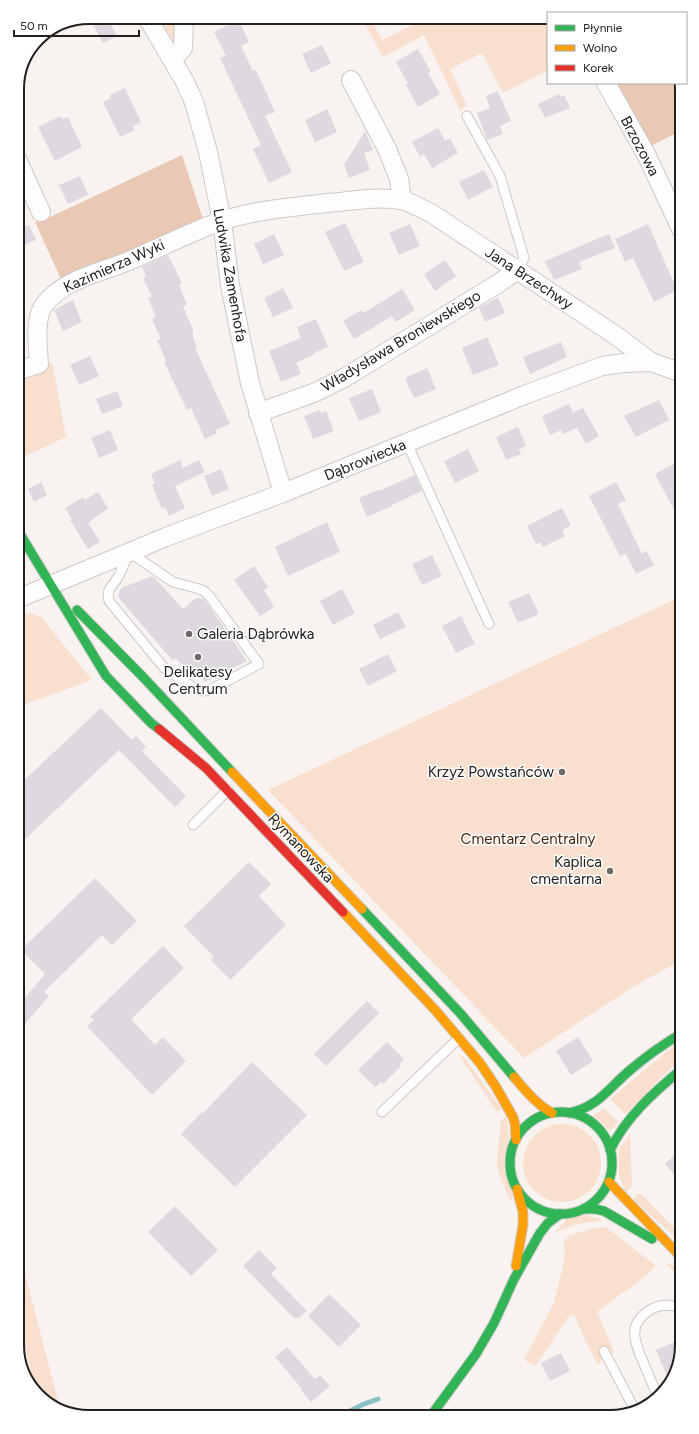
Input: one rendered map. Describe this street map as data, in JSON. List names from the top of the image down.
{
  "streets": {
    "main road": ["Rymanowska"],
    "street": [
      "Brzozowa",
      "Kazimierza Wyki",
      "Ludwika Zamenhofa",
      "Jana Brzechwy",
      "Władysława Broniewskiego",
      "Dąbrowiecka"
    ]
  },
  "crossings": [
    ["Kazimierza Wyki", "Ludwika Zamenhofa"],
    ["Kazimierza Wyki", "Jana Brzechwy"],
    ["Ludwika Zamenhofa", "Jana Brzechwy"],
    ["Ludwika Zamenhofa", "Władysława Broniewskiego"],
    ["Ludwika Zamenhofa", "Dąbrowiecka"],
    ["Jana Brzechwy", "Władysława Broniewskiego"],
    ["Jana Brzechwy", "Dąbrowiecka"],
    ["Dąbrowiecka", "Rymanowska"]
  ],
  "parks": ["Cmentarz Centralny"],
  "places": [
    "Galeria Dąbrówka",
    "Delikatesy Centrum",
    "Krzyż Powstańców",
    "Kaplica cmentarna"
  ],
  "legend": ["Płynnie", "Wolno", "Korek"],
  "scale_bar": "50 m"
}
